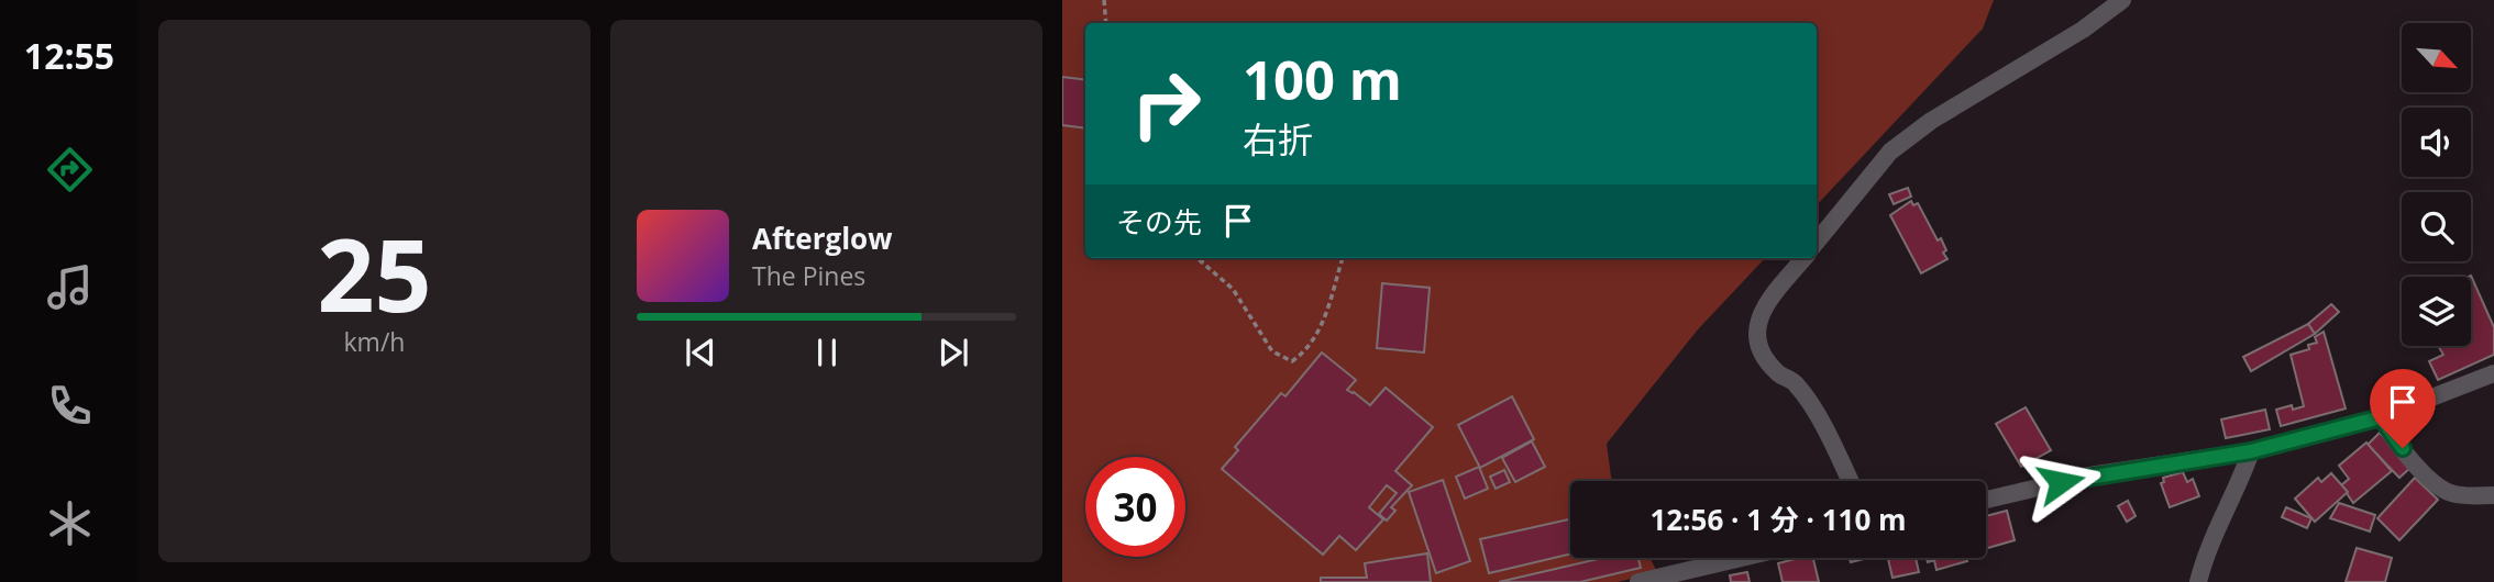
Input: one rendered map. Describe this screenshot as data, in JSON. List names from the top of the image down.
{
  "north": "bottom right",
  "page": {
    "tabs": "12:55",
    "tile": ["25", "km/h"],
    "turn": ["100 m", "右折"],
    "then": "その先",
    "song": ["Afterglow", "The Pines"],
    "limit": "30",
    "trip": "12:56 · 1 分 · 110 m"
  }
}
